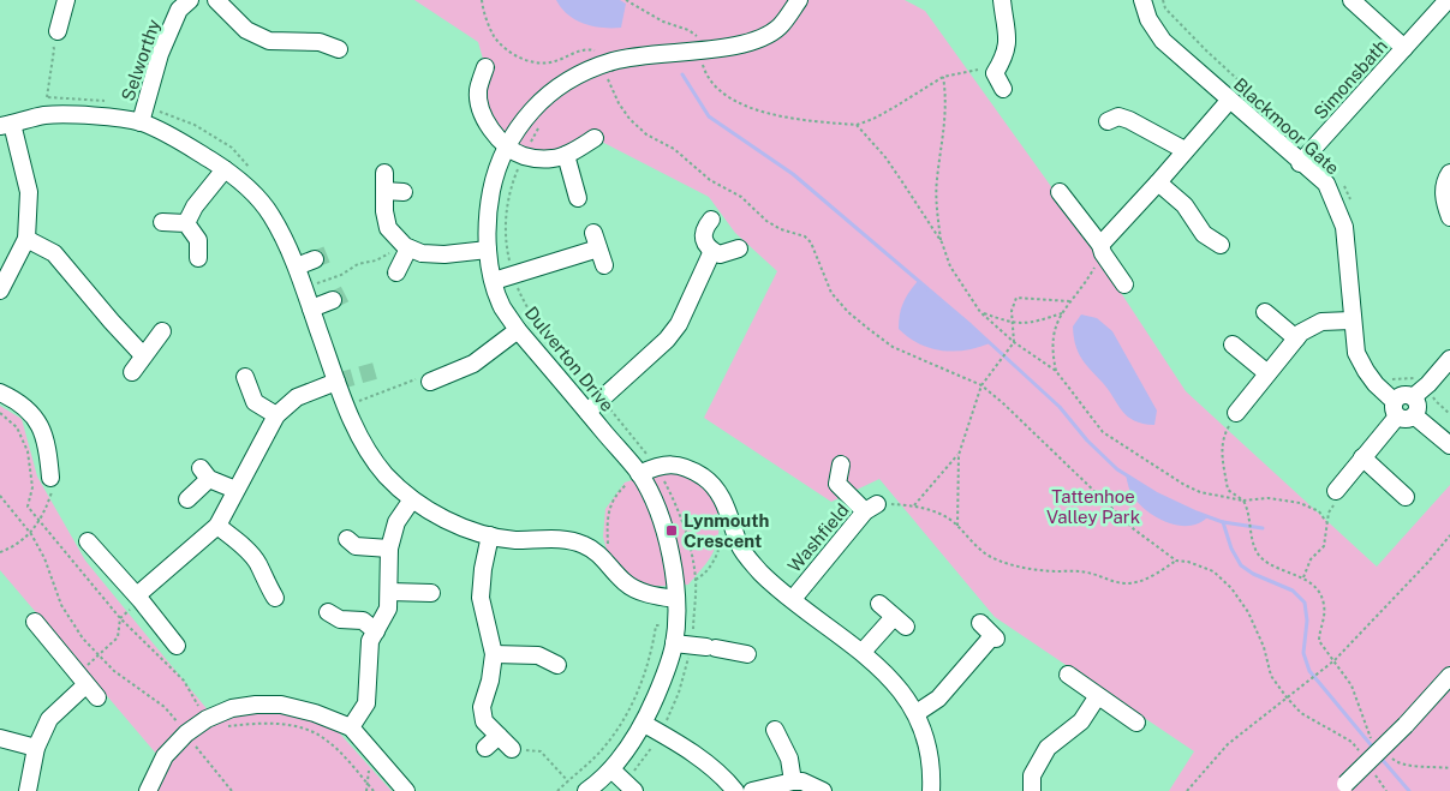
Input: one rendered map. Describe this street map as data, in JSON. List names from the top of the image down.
{
  "streets": {
    "street": [
      "Selworthy",
      "Simonsbath",
      "Blackmoor Gate",
      "Dulverton Drive",
      "Washfield"
    ]
  },
  "crossings": [
    ["Simonsbath", "Blackmoor Gate"]
  ],
  "parks": ["Tattenhoe Valley Park"],
  "places": {
    "transit": ["Lynmouth Crescent"]
  }
}
